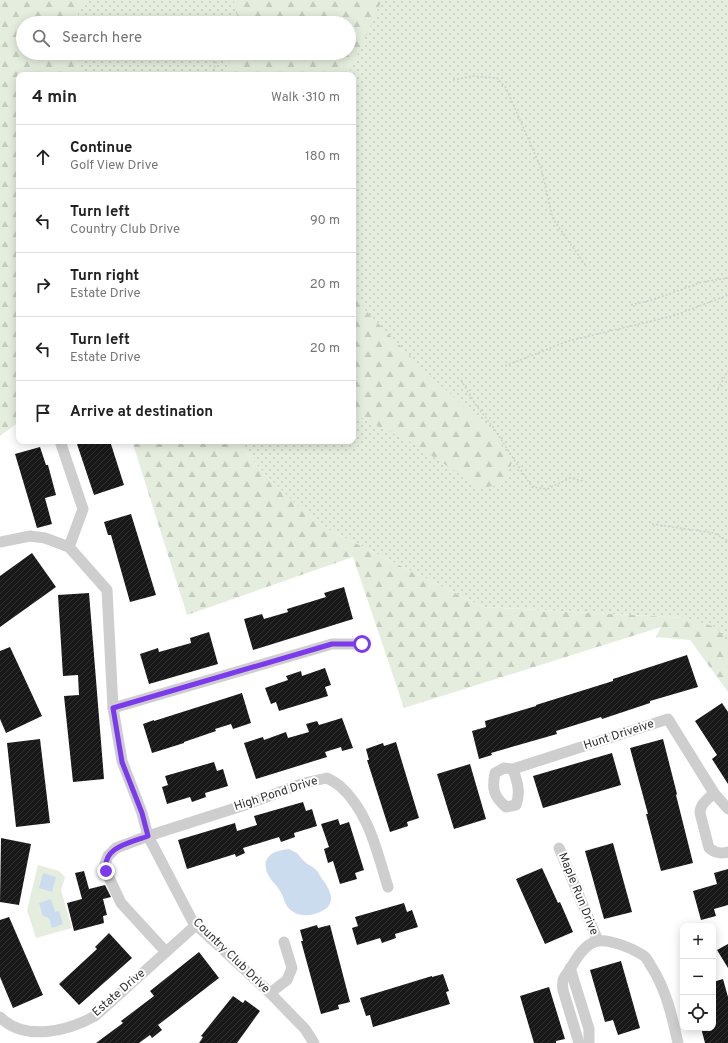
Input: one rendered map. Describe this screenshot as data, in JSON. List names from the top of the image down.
{
  "streets": {
    "street": [
      "Hunt Driveive",
      "High Pond Drive",
      "Maple Run Drive",
      "Country Club Drive",
      "Estate Drive"
    ]
  },
  "crossings": [
    ["High Pond Drive", "Country Club Drive"],
    ["Country Club Drive", "Estate Drive"]
  ],
  "page": {
    "search": "Search here",
    "heading": ["4 min", "Walk · 310 m"],
    "list": [
      ["Continue", "Golf View Drive", "180 m"],
      ["Turn left", "Country Club Drive", "90 m"],
      ["Turn right", "Estate Drive", "20 m"],
      ["Turn left", "Estate Drive", "20 m"],
      "Arrive at destination"
    ],
    "map_buttons": ["+", "−"]
  }
}
